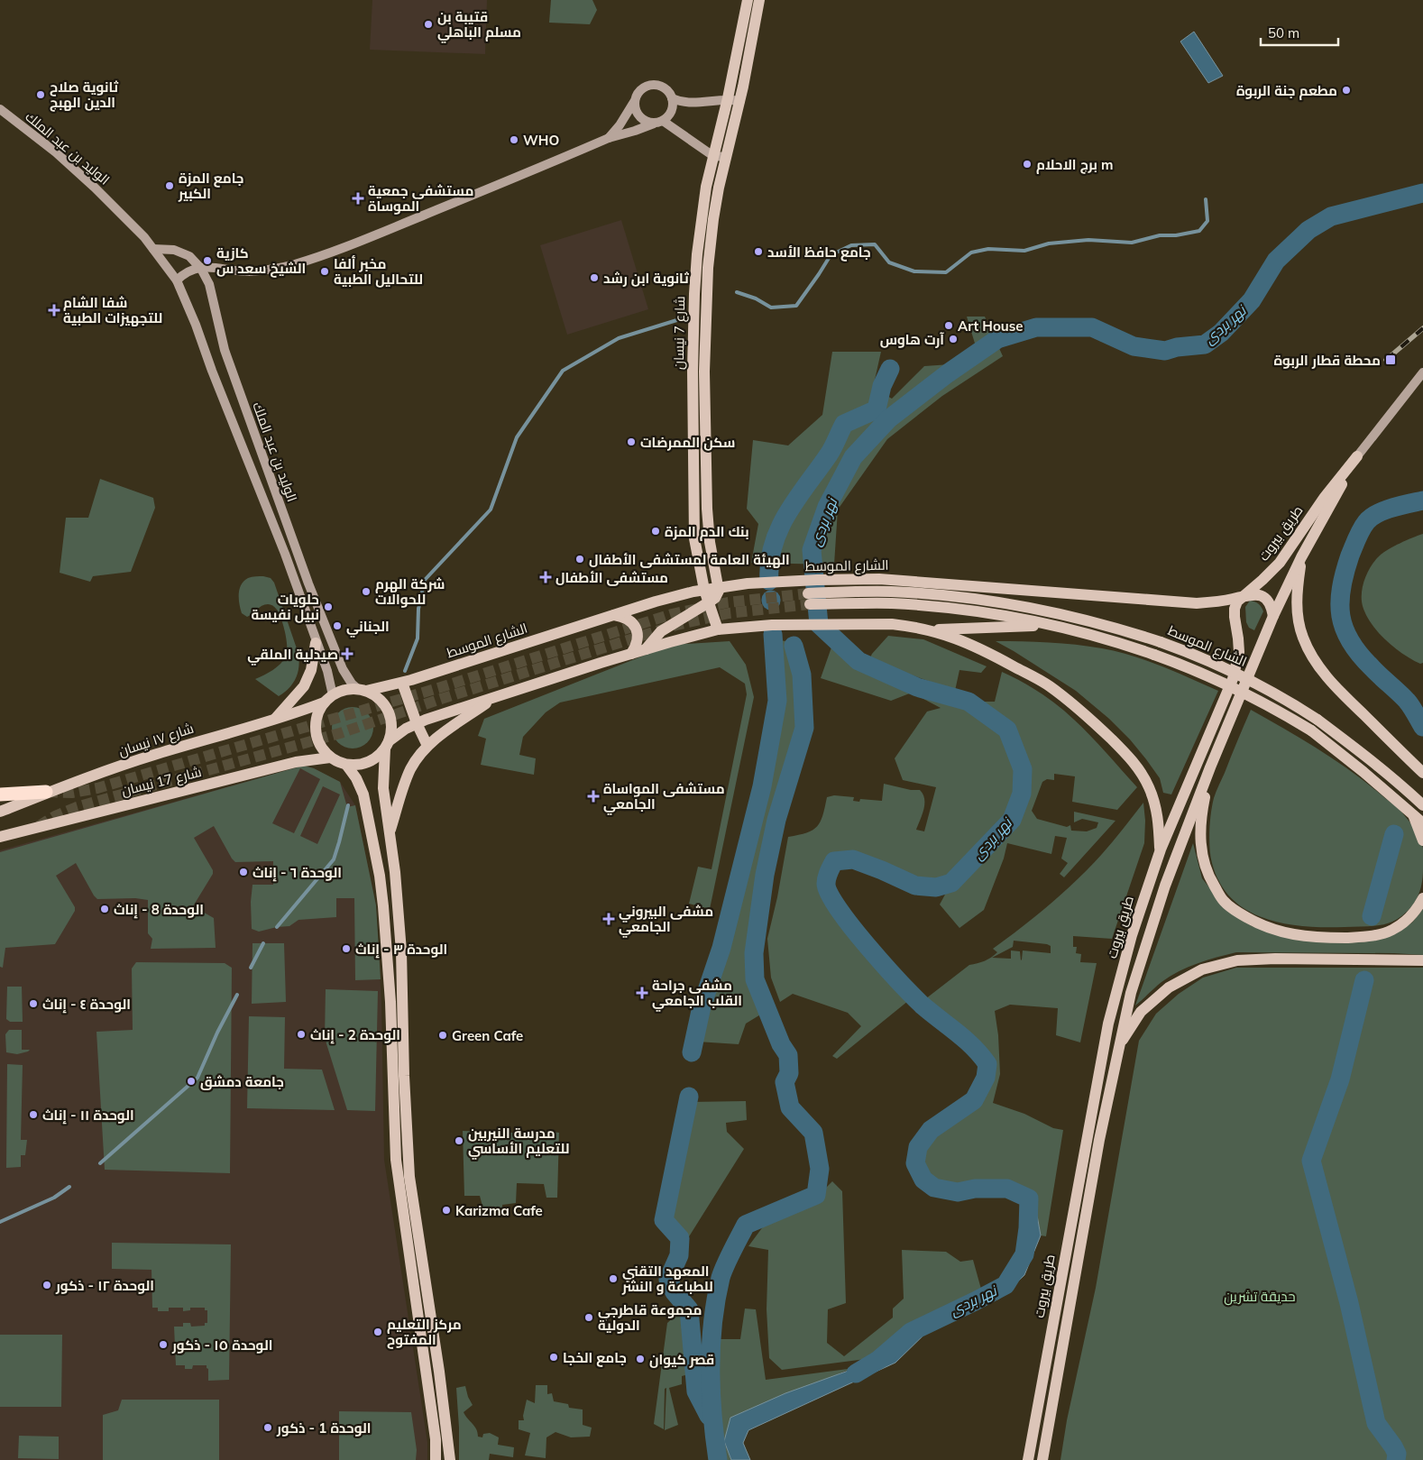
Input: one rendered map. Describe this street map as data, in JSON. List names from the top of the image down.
{
  "streets": {
    "main road": [
      "الوليد بن عبد الملك",
      "شارع 7 نيسان",
      "طريق بيروت",
      "الشارع الموسط",
      "شارع ١٧ نيسان",
      "شارع 17 نيسان"
    ]
  },
  "crossings": [
    ["الوليد بن عبد الملك", "الشارع الموسط"],
    ["الوليد بن عبد الملك", "شارع ١٧ نيسان"],
    ["الوليد بن عبد الملك", "شارع 17 نيسان"],
    ["شارع 7 نيسان", "الشارع الموسط"],
    ["طريق بيروت", "الشارع الموسط"],
    ["الشارع الموسط", "شارع ١٧ نيسان"],
    ["الشارع الموسط", "شارع 17 نيسان"],
    ["شارع ١٧ نيسان", "شارع 17 نيسان"]
  ],
  "water": ["نهر بردى"],
  "parks": ["حديقة تشرين"],
  "places": {
    "other": [
      "قتيبة بن مسلم الباهلي",
      "مطعم جنة الربوة",
      "ثانوية صلاح الدين الهبج",
      "WHO",
      "برج الاحلام m",
      "جامع المزة الكبير",
      "جامع حافظ الأسد",
      "كازية الشيخ سعد س",
      "مخبر ألفا للتحاليل الطبية",
      "ثانوية ابن رشد",
      "Art House",
      "آرت هاوس",
      "سكن الممرضات",
      "بنك الدم المزة",
      "الهيئة العامة لمستشفى الأطفال",
      "شركة الهرم للحوالات",
      "حلويات نبيل نفيسة",
      "الجناني",
      "الوحدة ٦ - إناث",
      "الوحدة 8 - إناث",
      "الوحدة ٣ - إناث",
      "الوحدة ٤ - إناث",
      "الوحدة 2 - إناث",
      "Green Cafe",
      "جامعة دمشق",
      "الوحدة ١١ - إناث",
      "مدرسة النيربين للتعليم الأساسي",
      "Karizma Cafe",
      "المعهد التقني للطباعة و النشر",
      "الوحدة ١٢ - ذكور",
      "مجموعة قاطرجي الدولية",
      "مركز التعليم المفتوح",
      "الوحدة ١٥ - ذكور",
      "جامع الخجا",
      "قصر كيوان",
      "الوحدة 1 - ذكور"
    ],
    "health": [
      "مستشفى جمعية الموساة",
      "شفا الشام للتجهيزات الطبية",
      "مستشفى الأطفال",
      "صيدلية الملقي",
      "مستشفى المواساة الجامعي",
      "مشفى البيروني الجامعي",
      "مشفى جراحة القلب الجامعي"
    ],
    "transit": ["محطة قطار الربوة"]
  },
  "scale_bar": "50 m"
}
